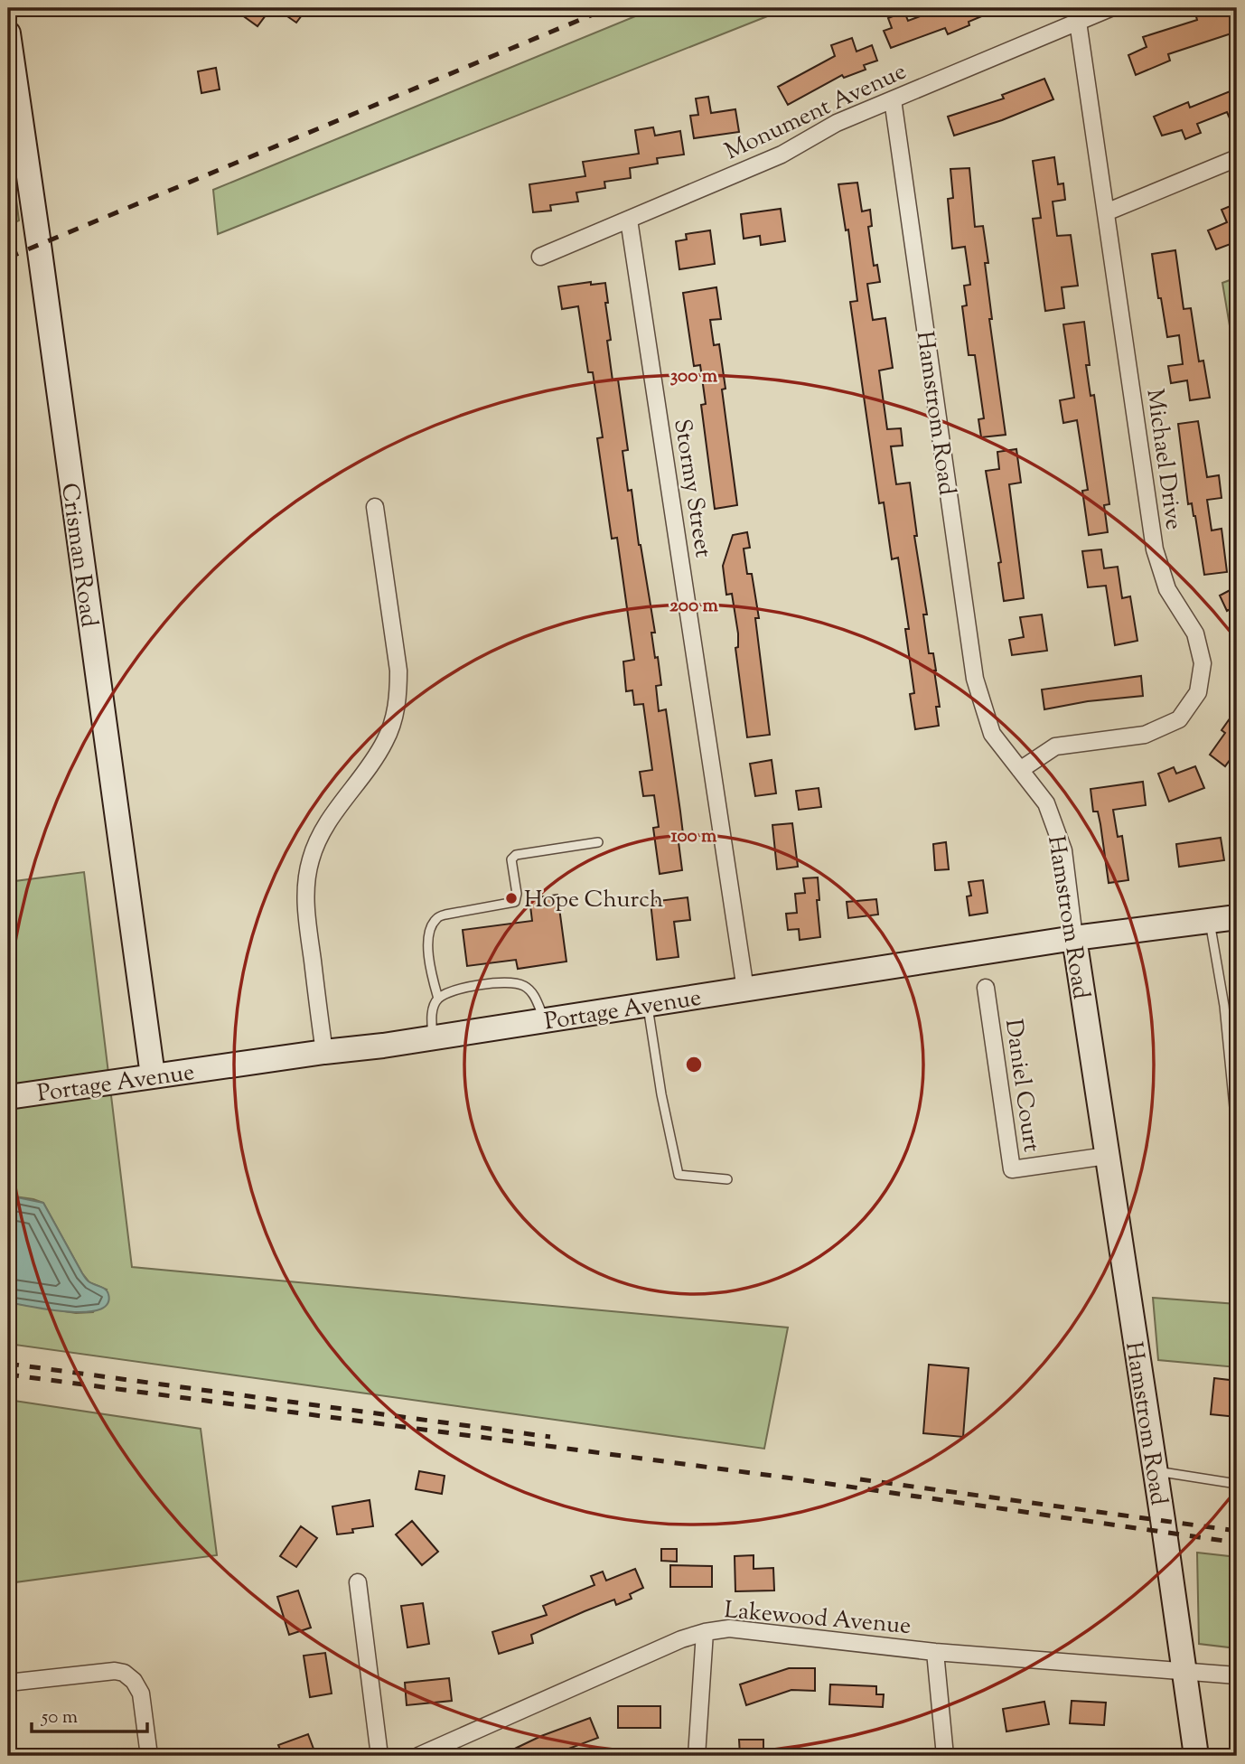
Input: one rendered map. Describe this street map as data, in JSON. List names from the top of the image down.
{
  "streets": {
    "street": [
      "Monument Avenue",
      "Hamstrom Road",
      "Michael Drive",
      "Stormy Street",
      "Crisman Road",
      "Portage Avenue",
      "Daniel Court",
      "Lakewood Avenue"
    ]
  },
  "crossings": [
    ["Monument Avenue", "Hamstrom Road"],
    ["Monument Avenue", "Michael Drive"],
    ["Monument Avenue", "Stormy Street"],
    ["Hamstrom Road", "Michael Drive"],
    ["Hamstrom Road", "Portage Avenue"],
    ["Hamstrom Road", "Daniel Court"],
    ["Hamstrom Road", "Lakewood Avenue"],
    ["Stormy Street", "Portage Avenue"],
    ["Crisman Road", "Portage Avenue"]
  ],
  "places": ["Hope Church"],
  "scale_bar": "50 m",
  "rings": ["300 m", "200 m", "100 m"]
}
